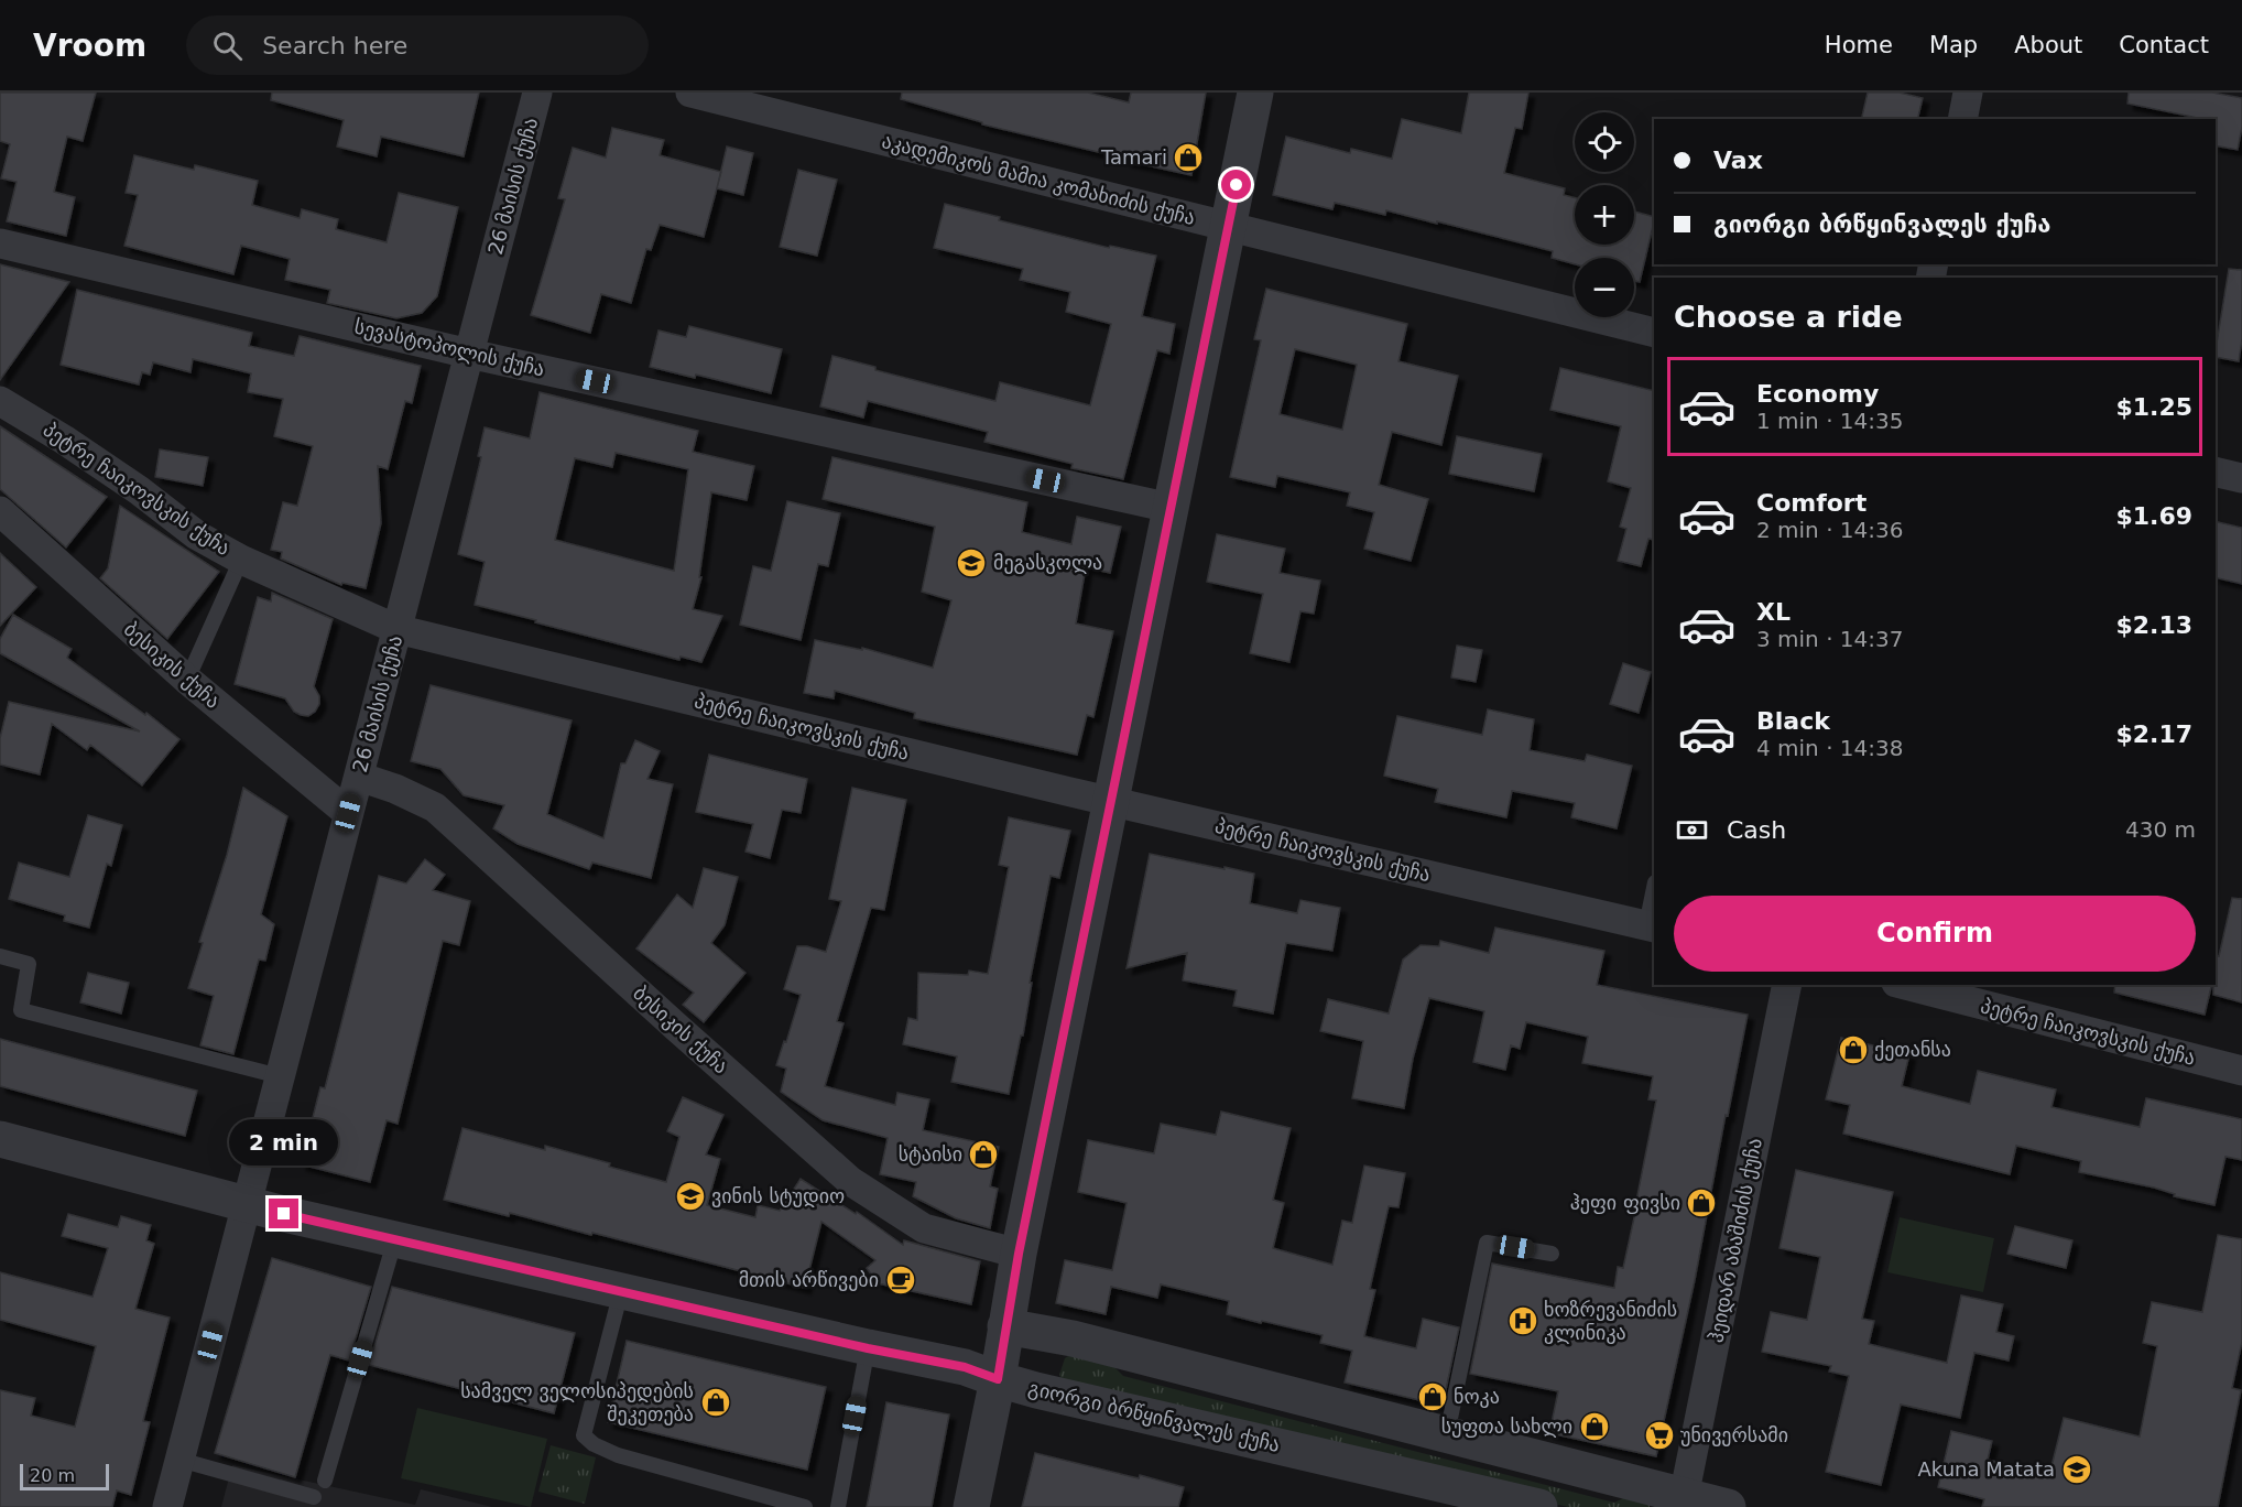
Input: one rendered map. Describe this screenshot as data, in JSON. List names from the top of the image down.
{
  "streets": {
    "street": [
      "აკადემიკოს მამია კომახიძის ქუჩა",
      "26 მაისის ქუჩა",
      "სევასტოპოლის ქუჩა",
      "პეტრე ჩაიკოვსკის ქუჩა",
      "ბესიკის ქუჩა",
      "ჰეიდარ აბაშიძის ქუჩა",
      "გიორგი ბრწყინვალეს ქუჩა"
    ]
  },
  "crossings": [
    ["26 მაისის ქუჩა", "სევასტოპოლის ქუჩა"],
    ["26 მაისის ქუჩა", "პეტრე ჩაიკოვსკის ქუჩა"],
    ["26 მაისის ქუჩა", "ბესიკის ქუჩა"],
    ["26 მაისის ქუჩა", "გიორგი ბრწყინვალეს ქუჩა"]
  ],
  "places": {
    "shop": [
      "Tamari",
      "ქეთანსა",
      "სტაისი",
      "ჰეფი ფივსი",
      "ნოკა",
      "სამველ ველოსიპედების შეკეთება",
      "სუფთა სახლი"
    ],
    "school or university": ["მეგასკოლა", "ვინის სტუდიო", "Akuna Matata"],
    "cafe": ["მთის არწივები"],
    "hospital": ["ხოზრევანიძის კლინიკა"],
    "supermarket": ["უნივერსამი"]
  },
  "scale_bar": "20 m",
  "page": {
    "header": "Vroom",
    "search": "Search here",
    "nav": [
      "Home",
      "Map",
      "About",
      "Contact"
    ],
    "map_buttons": ["+", "−"],
    "banner": ["Vax", "გიორგი ბრწყინვალეს ქუჩა"],
    "heading": "Choose a ride",
    "list": [
      {
        "name": "Economy",
        "note": "1 min · 14:35",
        "value": "$1.25"
      },
      {
        "name": "Comfort",
        "note": "2 min · 14:36",
        "value": "$1.69"
      },
      {
        "name": "XL",
        "note": "3 min · 14:37",
        "value": "$2.13"
      },
      {
        "name": "Black",
        "note": "4 min · 14:38",
        "value": "$2.17"
      }
    ],
    "pay": ["Cash", "430 m"],
    "buttons": "Confirm",
    "bubble": "2 min",
    "scale": "20 m"
  }
}
